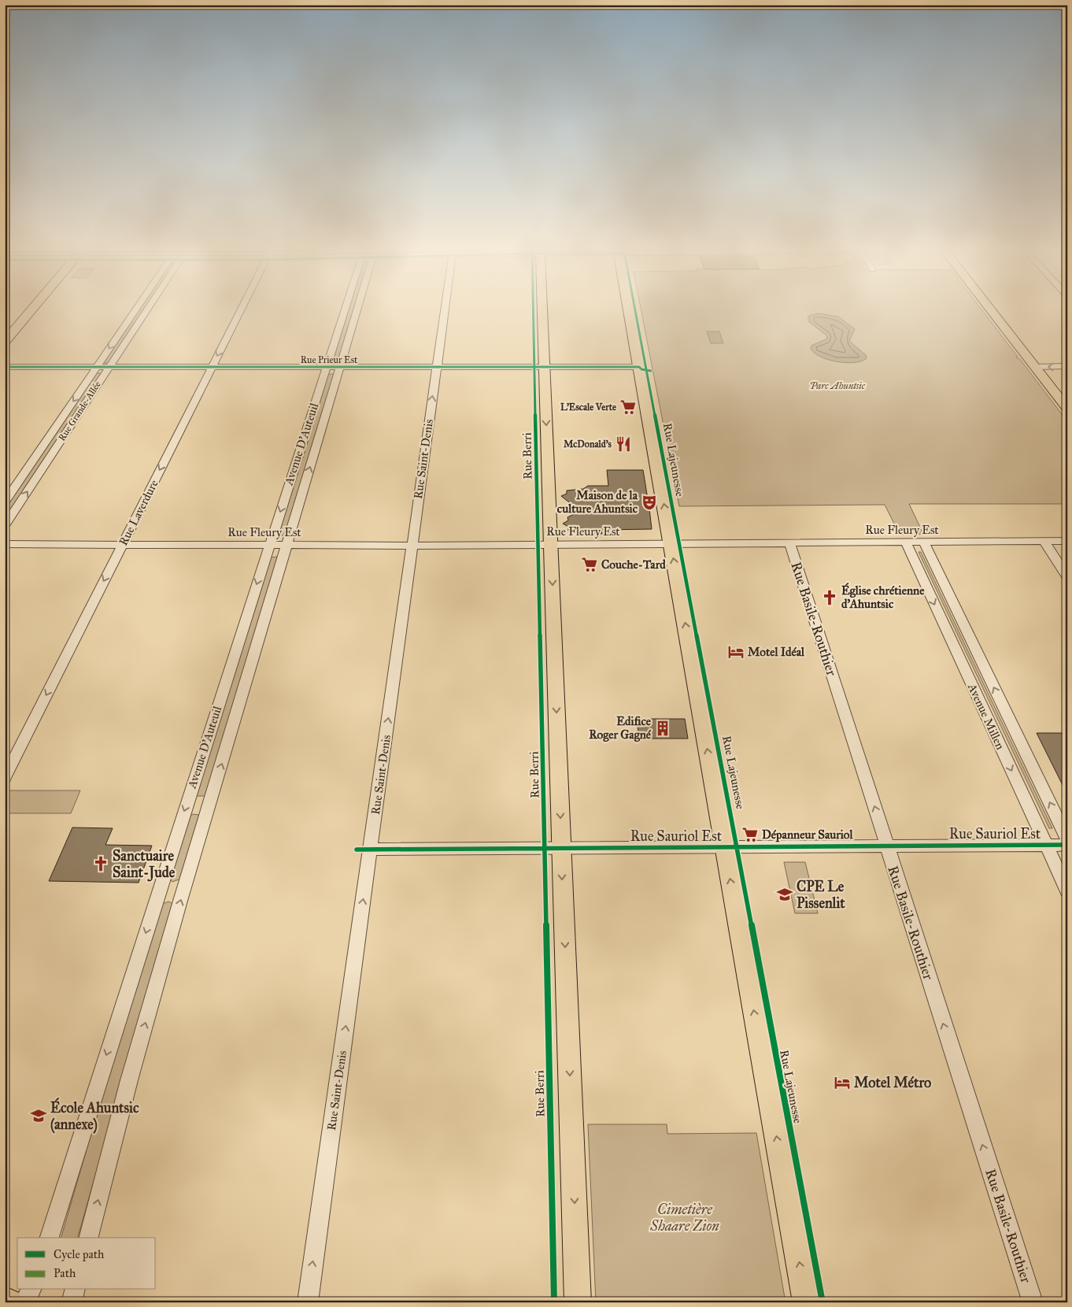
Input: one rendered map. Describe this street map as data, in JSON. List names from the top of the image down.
{
  "streets": {
    "main road": ["Rue Berri", "Rue Lajeunesse"],
    "street": [
      "Rue Prieur Est",
      "Rue Grande-Allée",
      "Avenue D'Auteuil",
      "Rue Saint-Denis",
      "Rue Laverdure",
      "Rue Fleury Est",
      "Rue Basile-Routhier",
      "Avenue Millen",
      "Rue Sauriol Est"
    ]
  },
  "crossings": [
    ["Rue Prieur Est", "Rue Grande-Allée"],
    ["Rue Prieur Est", "Avenue D'Auteuil"],
    ["Rue Prieur Est", "Rue Berri"],
    ["Rue Prieur Est", "Rue Saint-Denis"],
    ["Rue Prieur Est", "Rue Lajeunesse"],
    ["Rue Prieur Est", "Rue Laverdure"],
    ["Avenue D'Auteuil", "Rue Fleury Est"],
    ["Rue Berri", "Rue Fleury Est"],
    ["Rue Berri", "Rue Sauriol Est"],
    ["Rue Saint-Denis", "Rue Fleury Est"],
    ["Rue Saint-Denis", "Rue Sauriol Est"],
    ["Rue Lajeunesse", "Rue Fleury Est"],
    ["Rue Lajeunesse", "Rue Sauriol Est"],
    ["Rue Laverdure", "Rue Fleury Est"],
    ["Rue Fleury Est", "Rue Basile-Routhier"],
    ["Rue Fleury Est", "Avenue Millen"],
    ["Rue Basile-Routhier", "Rue Sauriol Est"],
    ["Avenue Millen", "Rue Sauriol Est"]
  ],
  "one_way": [
    "Rue Berri",
    "Rue Saint-Denis",
    "Rue Lajeunesse",
    "Rue Laverdure",
    "Rue Basile-Routhier"
  ],
  "parks": ["Parc Ahuntsic", "Cimetière Shaare Zion"],
  "places": {
    "supermarket": ["L'Escale Verte", "Couche-Tard", "Dépanneur Sauriol"],
    "restaurant": ["McDonald's"],
    "theatre": ["Maison de la culture Ahuntsic"],
    "church": ["Église chrétienne d'Ahuntsic", "Sanctuaire Saint-Jude"],
    "hotel": ["Motel Idéal", "Motel Métro"],
    "building": ["Edifice Roger Gagné"],
    "school or university": ["CPE Le Pissenlit", "École Ahuntsic (annexe)"]
  },
  "legend": ["Cycle path", "Path"]
}
